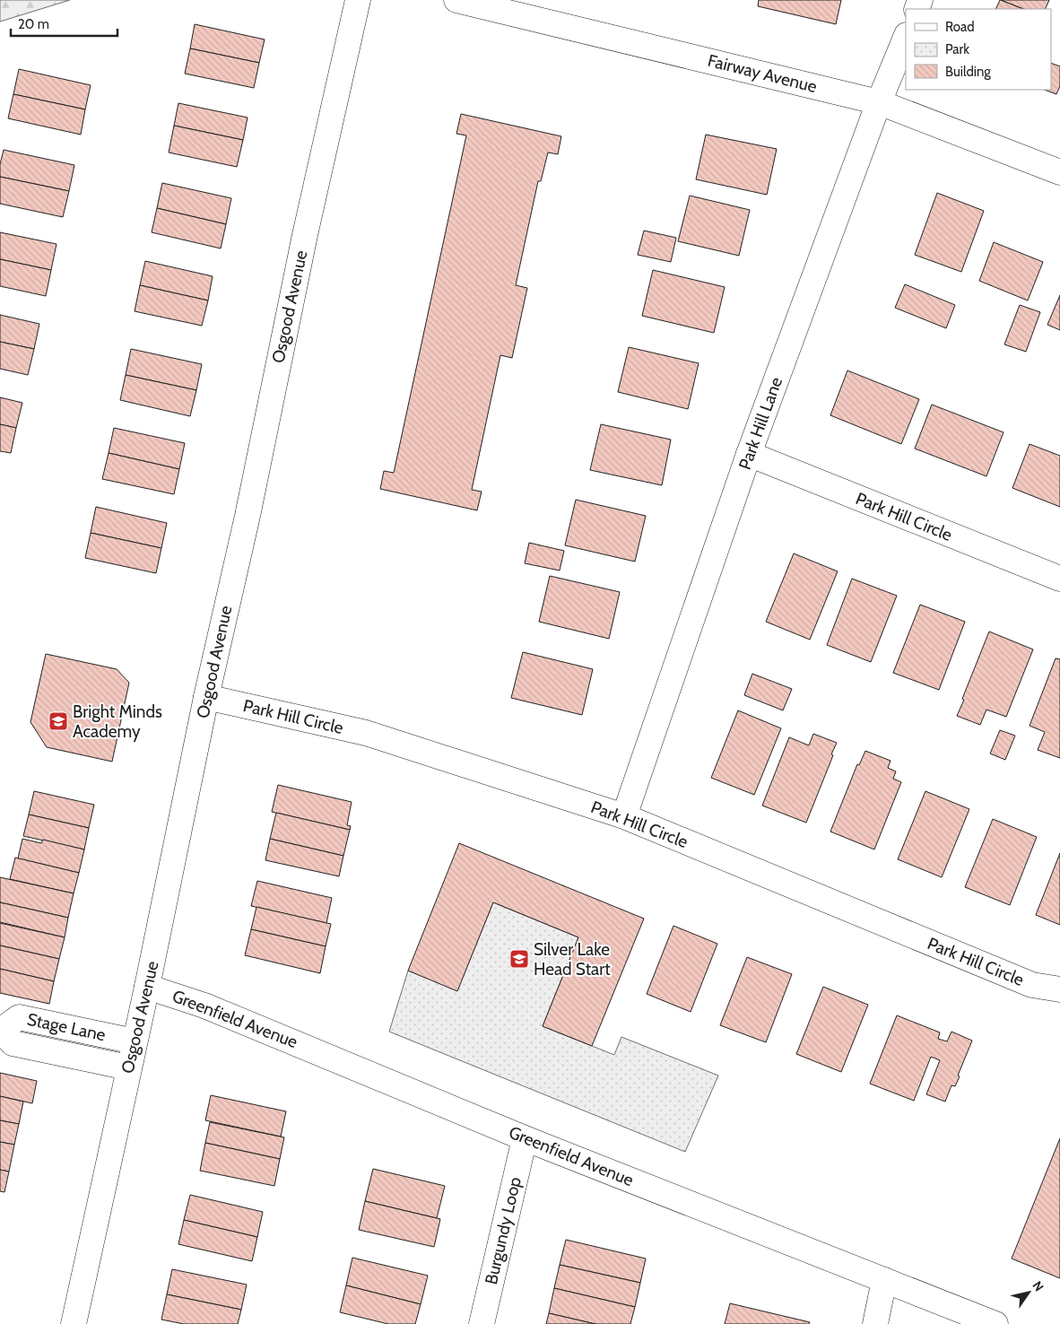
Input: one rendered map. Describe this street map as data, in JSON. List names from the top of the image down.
{
  "streets": {
    "street": [
      "Fairway Avenue",
      "Osgood Avenue",
      "Park Hill Lane",
      "Park Hill Circle",
      "Greenfield Avenue",
      "Stage Lane",
      "Burgundy Loop"
    ]
  },
  "crossings": [
    ["Fairway Avenue", "Park Hill Lane"],
    ["Osgood Avenue", "Park Hill Circle"],
    ["Osgood Avenue", "Greenfield Avenue"],
    ["Osgood Avenue", "Stage Lane"],
    ["Park Hill Lane", "Park Hill Circle"],
    ["Greenfield Avenue", "Burgundy Loop"]
  ],
  "places": {
    "school or university": ["Bright Minds Academy", "Silver Lake Head Start"]
  },
  "legend": ["Road", "Park", "Building"],
  "scale_bar": "20 m",
  "north": "top right"
}
